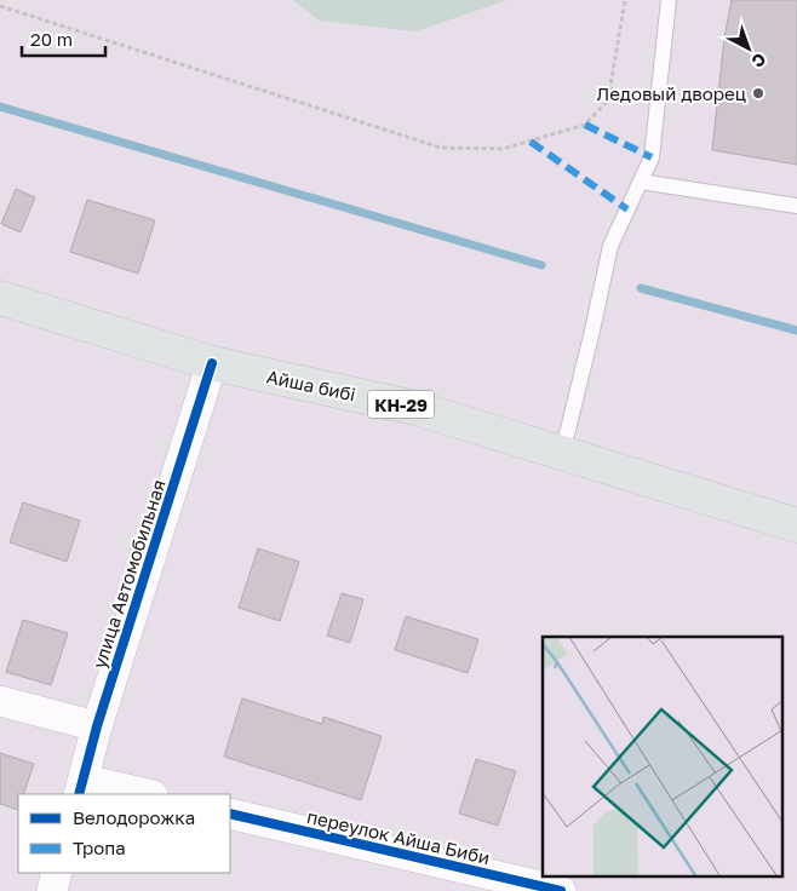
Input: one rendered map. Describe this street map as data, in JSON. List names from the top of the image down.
{
  "streets": {
    "main road": ["Айша бибі", "КН-29"],
    "street": ["улица Автомобильная", "переулок Айша Биби"]
  },
  "crossings": [
    ["Айша бибі", "улица Автомобильная"]
  ],
  "places": ["Ледовый дворец"],
  "legend": ["Велодорожка", "Тропа"],
  "scale_bar": "20 m",
  "north": "bottom right"
}
